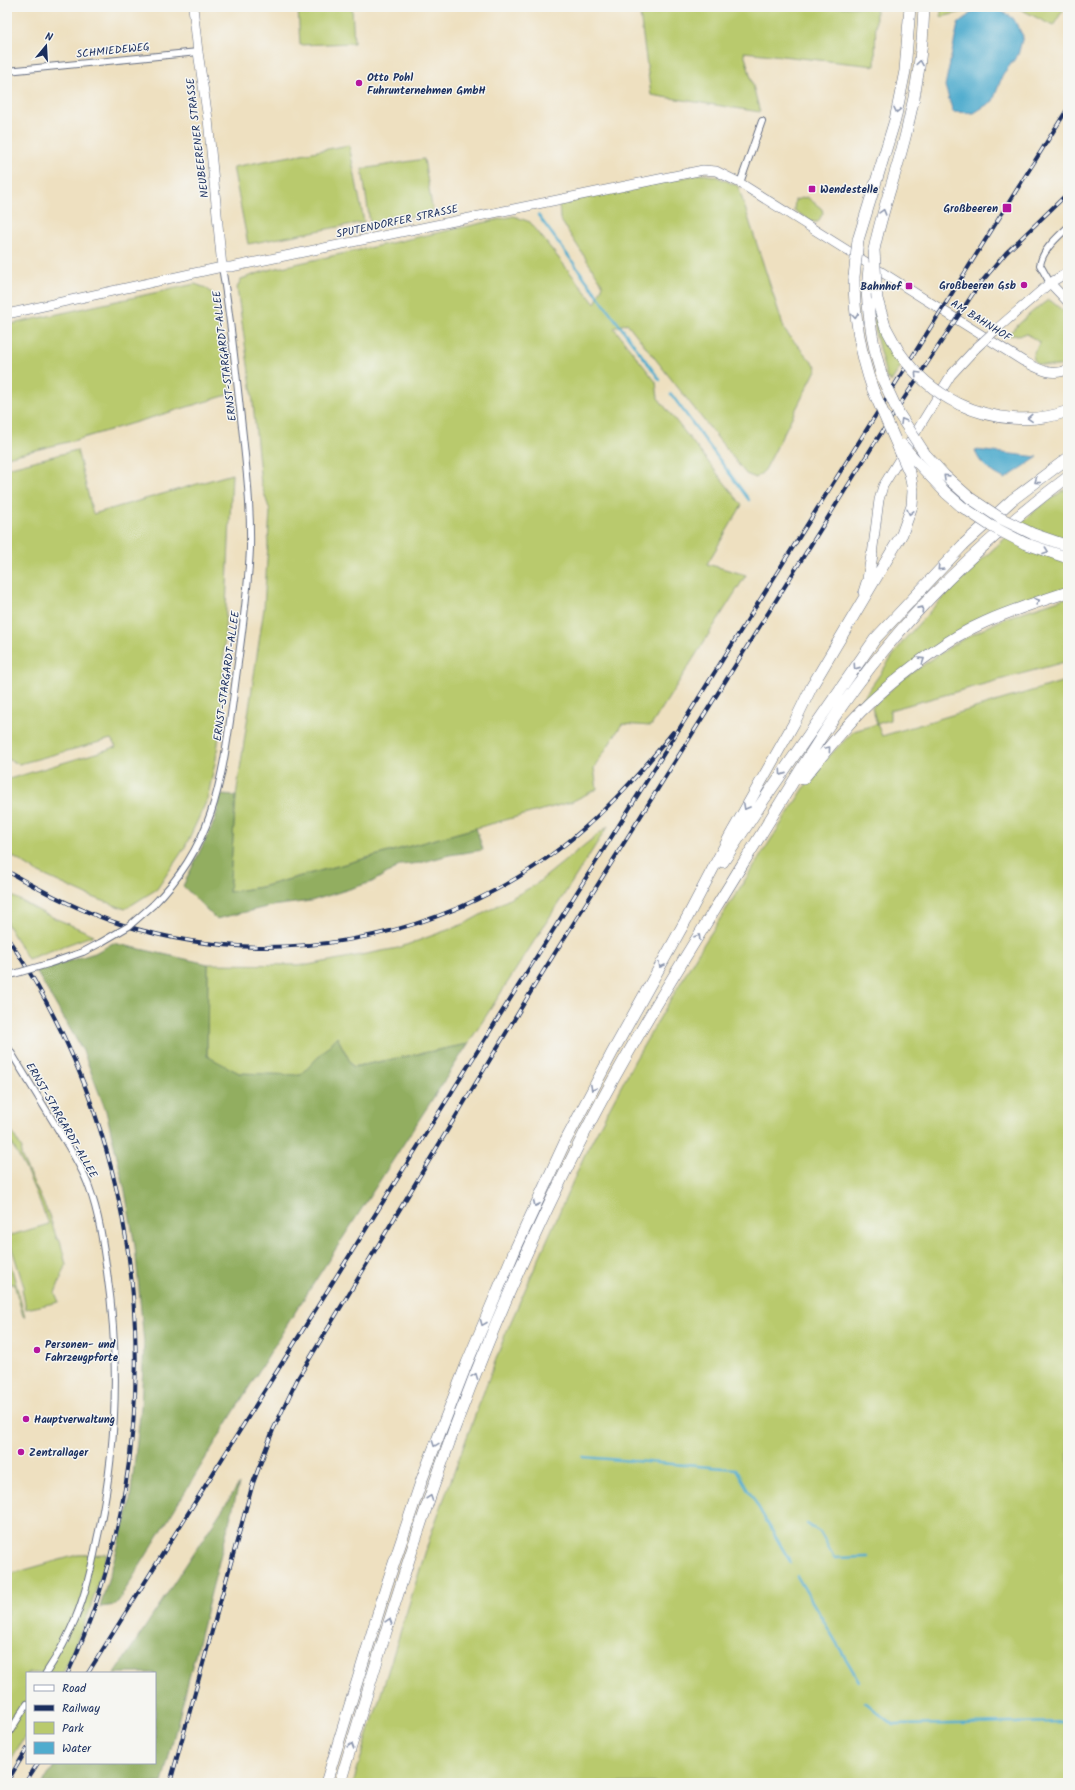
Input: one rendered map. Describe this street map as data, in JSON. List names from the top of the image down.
{
  "streets": {
    "street": [
      "SCHMIEDEWEG",
      "NEUBEERENER STRASSE",
      "SPUTENDORFER STRASSE",
      "AM BAHNHOF",
      "ERNST-STARGARDT-ALLEE"
    ]
  },
  "crossings": [
    ["SCHMIEDEWEG", "NEUBEERENER STRASSE"],
    ["NEUBEERENER STRASSE", "SPUTENDORFER STRASSE"],
    ["NEUBEERENER STRASSE", "ERNST-STARGARDT-ALLEE"],
    ["SPUTENDORFER STRASSE", "AM BAHNHOF"],
    ["SPUTENDORFER STRASSE", "ERNST-STARGARDT-ALLEE"]
  ],
  "places": {
    "other": [
      "Otto Pohl Fuhrunternehmen GmbH",
      "Großbeeren Gsb",
      "Personen- und Fahrzeugpforte",
      "Hauptverwaltung",
      "Zentrallager"
    ],
    "transit": ["Wendestelle", "Großbeeren", "Bahnhof"]
  },
  "legend": [
    "Road",
    "Railway",
    "Park",
    "Water"
  ],
  "north": "top"
}
